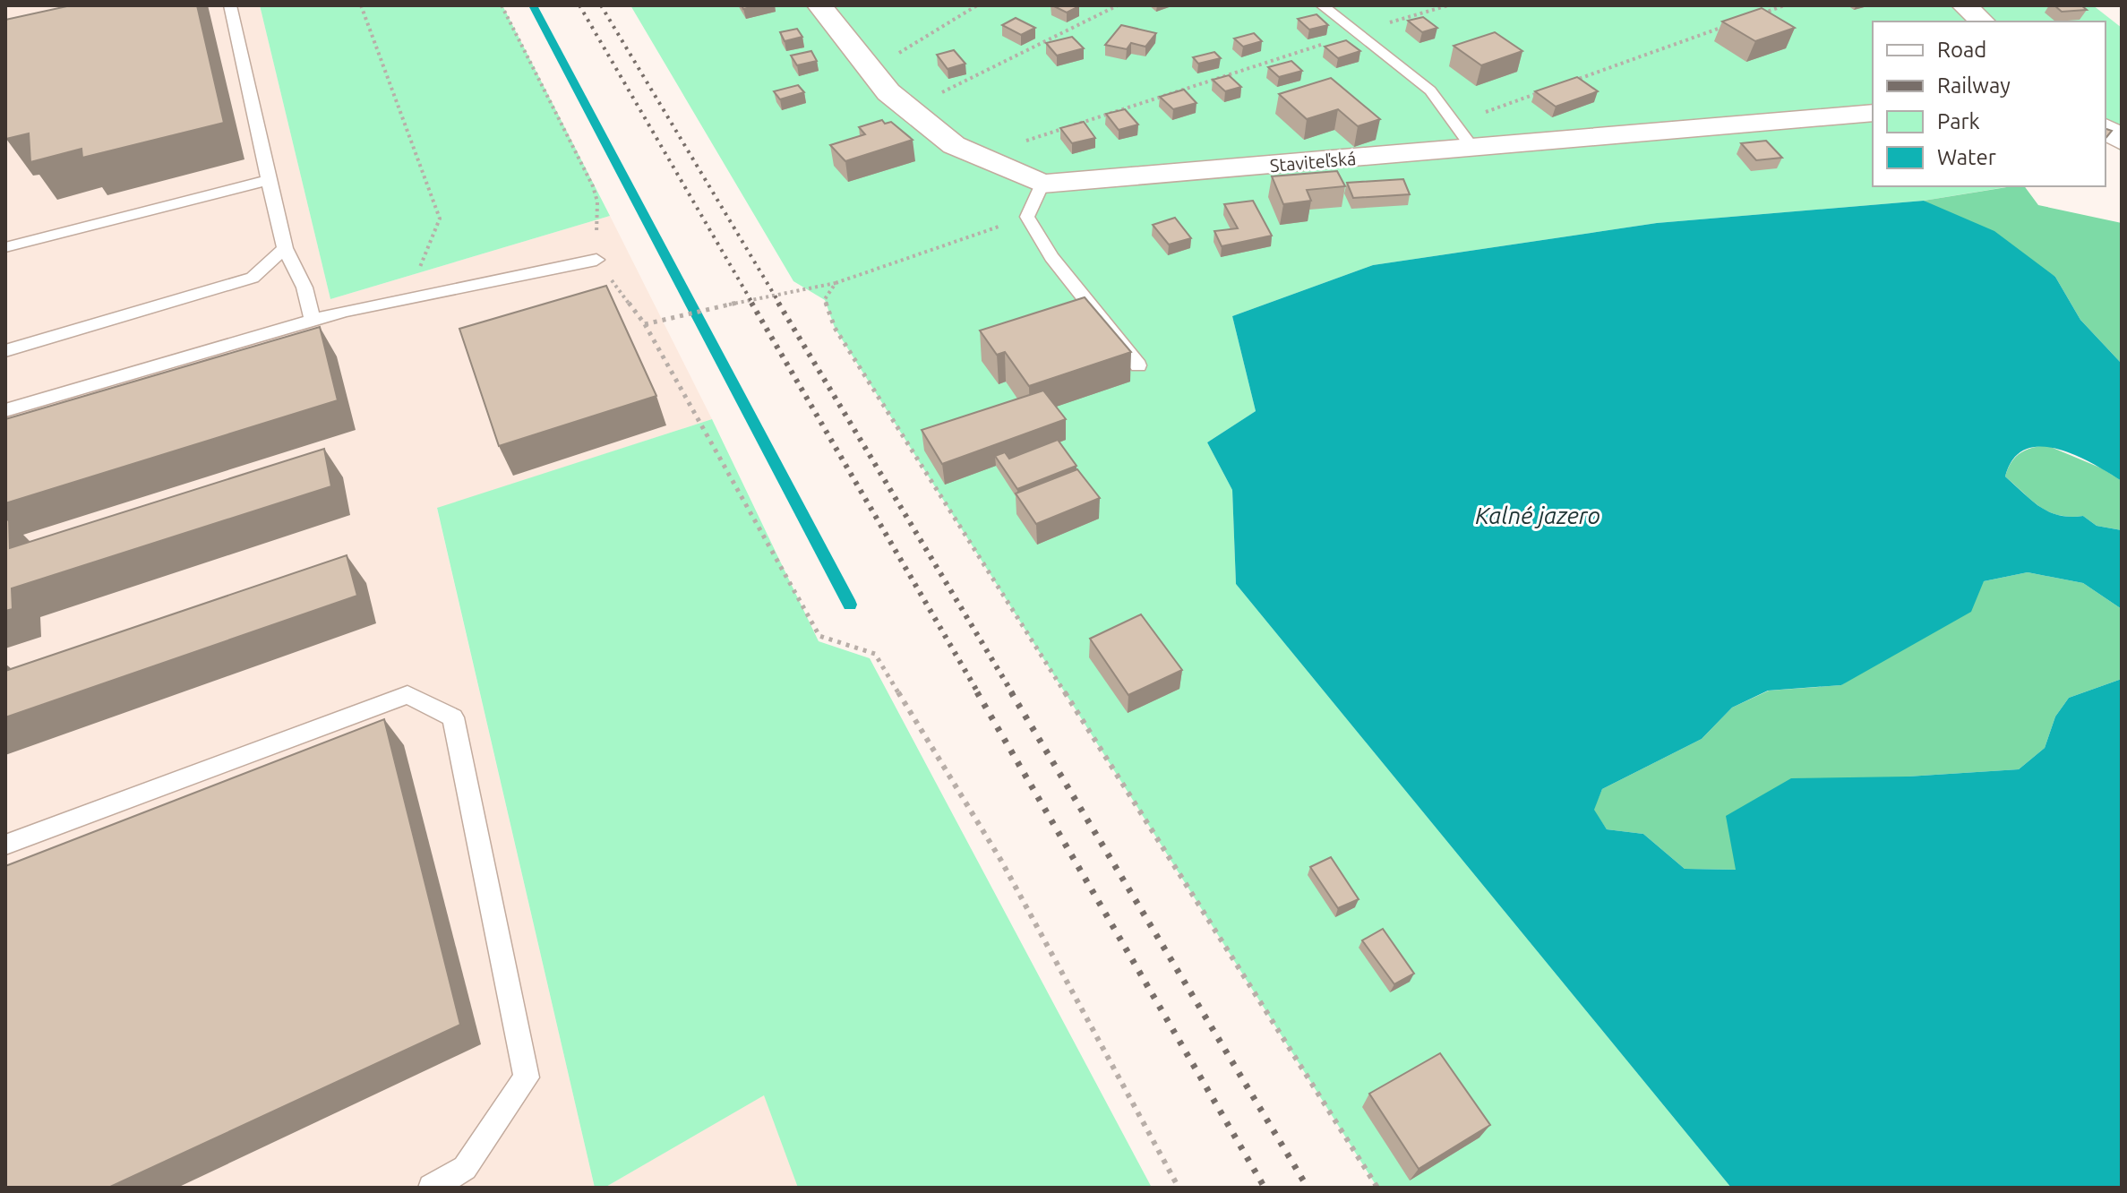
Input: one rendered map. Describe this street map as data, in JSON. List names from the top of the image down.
{
  "streets": {
    "street": ["Staviteľská"]
  },
  "water": ["Kalné jazero"],
  "legend": [
    "Road",
    "Railway",
    "Park",
    "Water"
  ]
}
